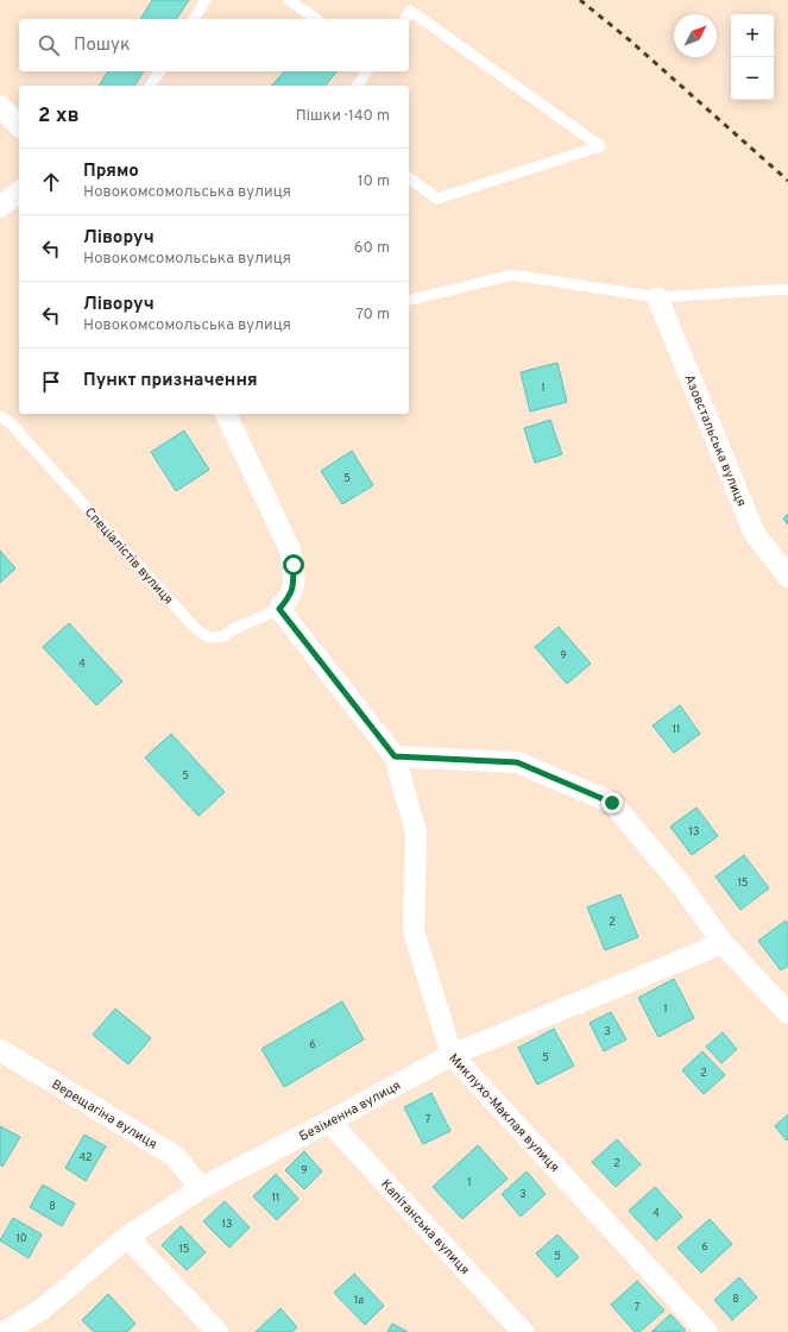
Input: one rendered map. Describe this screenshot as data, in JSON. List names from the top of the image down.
{
  "streets": {
    "street": [
      "Азовстальська вулиця",
      "Безіменна вулиця",
      "Миклухо-Маклая вулиця",
      "Верещагіна вулиця",
      "Капітанська вулиця"
    ],
    "lane": ["Спеціалістів вулиця"]
  },
  "crossings": [
    ["Безіменна вулиця", "Миклухо-Маклая вулиця"],
    ["Безіменна вулиця", "Верещагіна вулиця"],
    ["Безіменна вулиця", "Капітанська вулиця"]
  ],
  "house_numbers": [
    "1",
    "5",
    "9",
    "4",
    "11",
    "5",
    "13",
    "15",
    "2",
    "1",
    "3",
    "6",
    "5",
    "2",
    "7",
    "42",
    "2",
    "9",
    "1",
    "3",
    "11",
    "8",
    "4",
    "13",
    "10",
    "6",
    "15",
    "5",
    "8",
    "1а",
    "7"
  ],
  "north": "top right",
  "page": {
    "map_buttons": ["+", "−"],
    "search": "Пошук",
    "heading": ["2 хв", "Пішки · 140 m"],
    "list": [
      ["Прямо", "Новокомсомольська вулиця", "10 m"],
      ["Ліворуч", "Новокомсомольська вулиця", "60 m"],
      ["Ліворуч", "Новокомсомольська вулиця", "70 m"],
      "Пункт призначення"
    ]
  }
}
